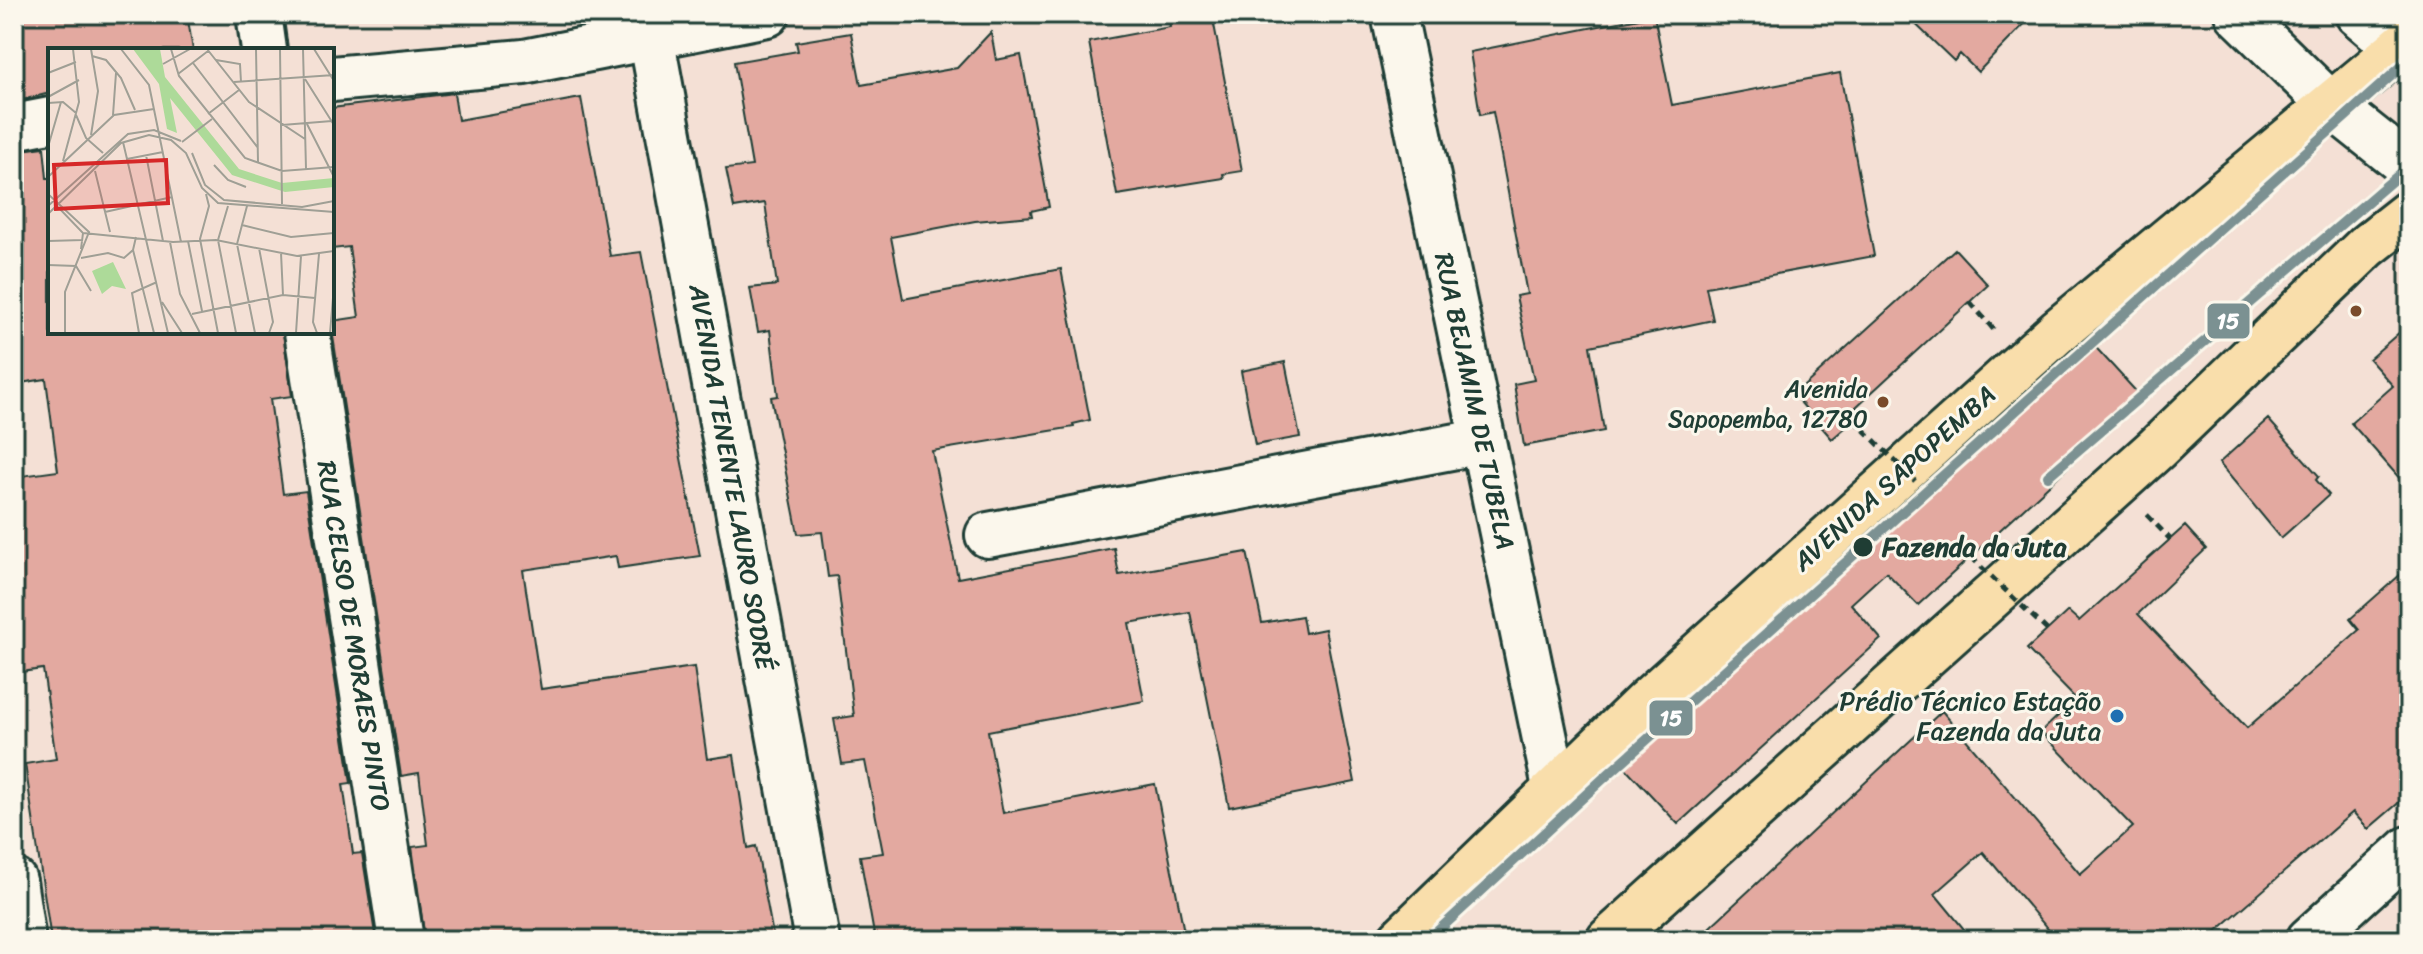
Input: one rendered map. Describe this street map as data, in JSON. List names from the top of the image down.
{
  "streets": {
    "main road": ["AVENIDA SAPOPEMBA"],
    "street": ["RUA BEJAMIM DE TUBELA", "AVENIDA TENENTE LAURO SODRÉ", "RUA CELSO DE MORAES PINTO"]
  },
  "crossings": [
    ["RUA BEJAMIM DE TUBELA", "AVENIDA SAPOPEMBA"]
  ],
  "places": ["Avenida Sapopemba, 12780", "Fazenda da Juta", "Prédio Técnico Estação Fazenda da Juta"],
  "lines": ["transit line 15"]
}
